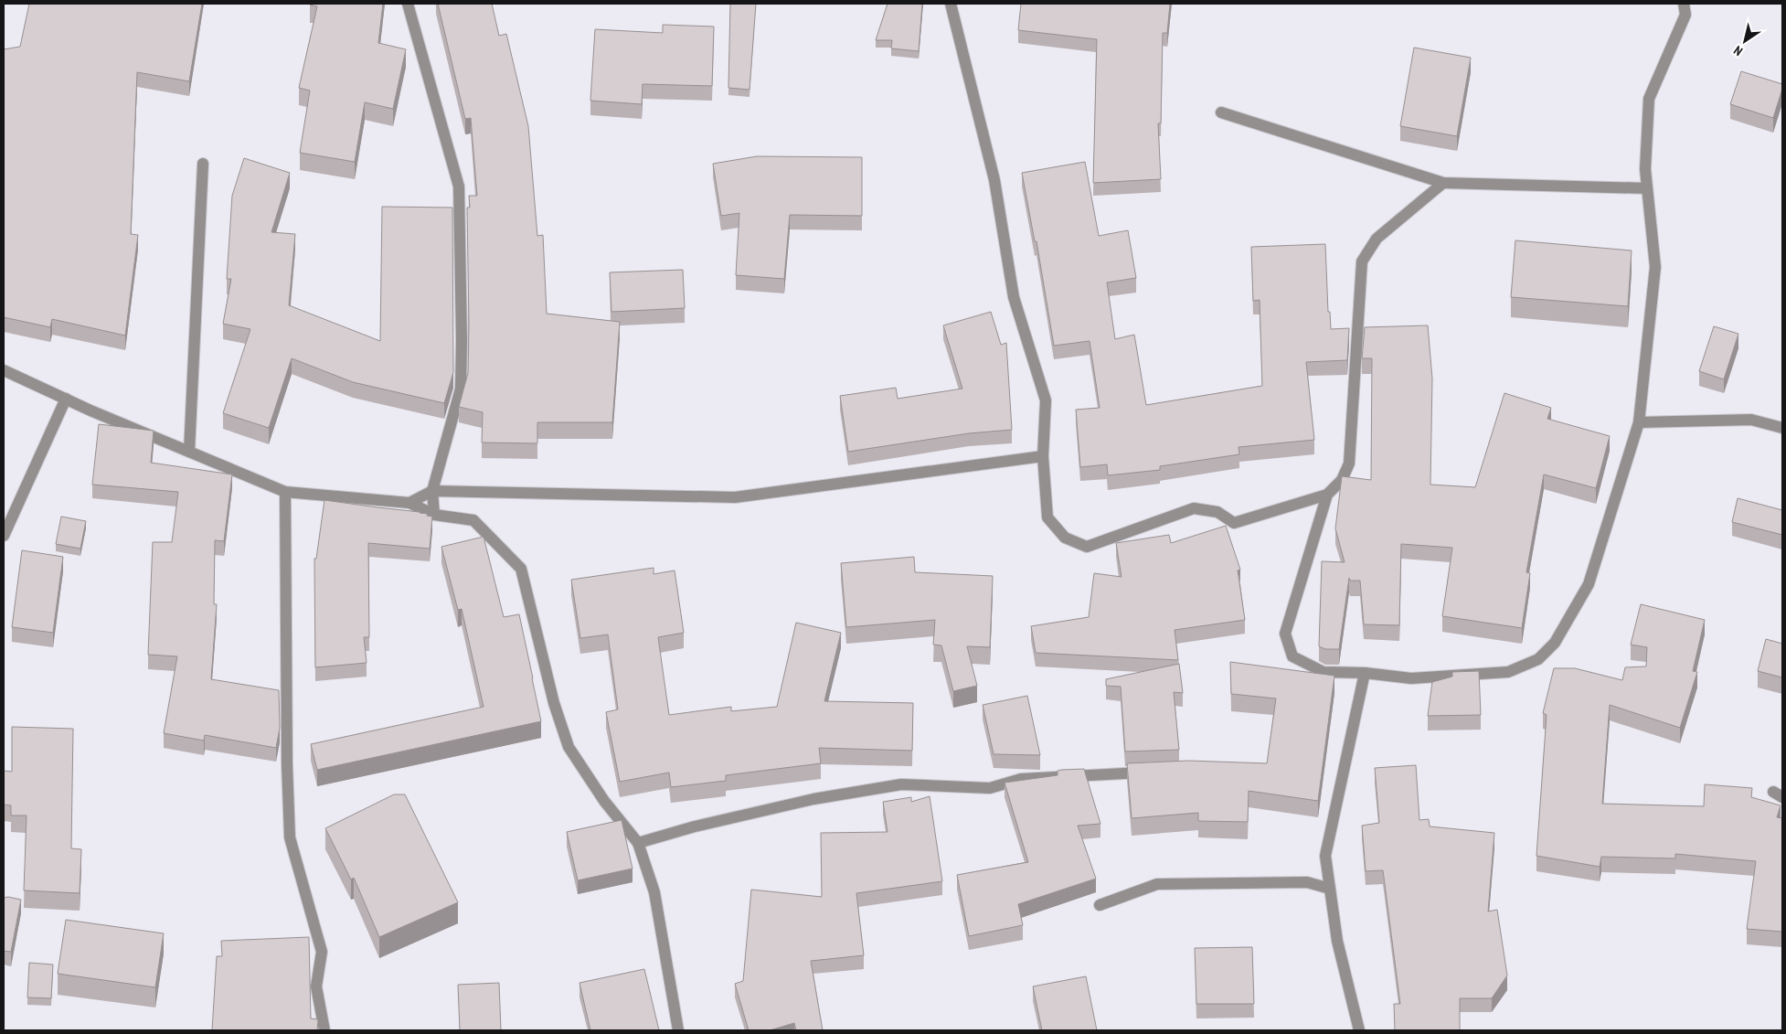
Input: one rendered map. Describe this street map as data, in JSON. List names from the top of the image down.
{
  "north": "bottom left"
}
